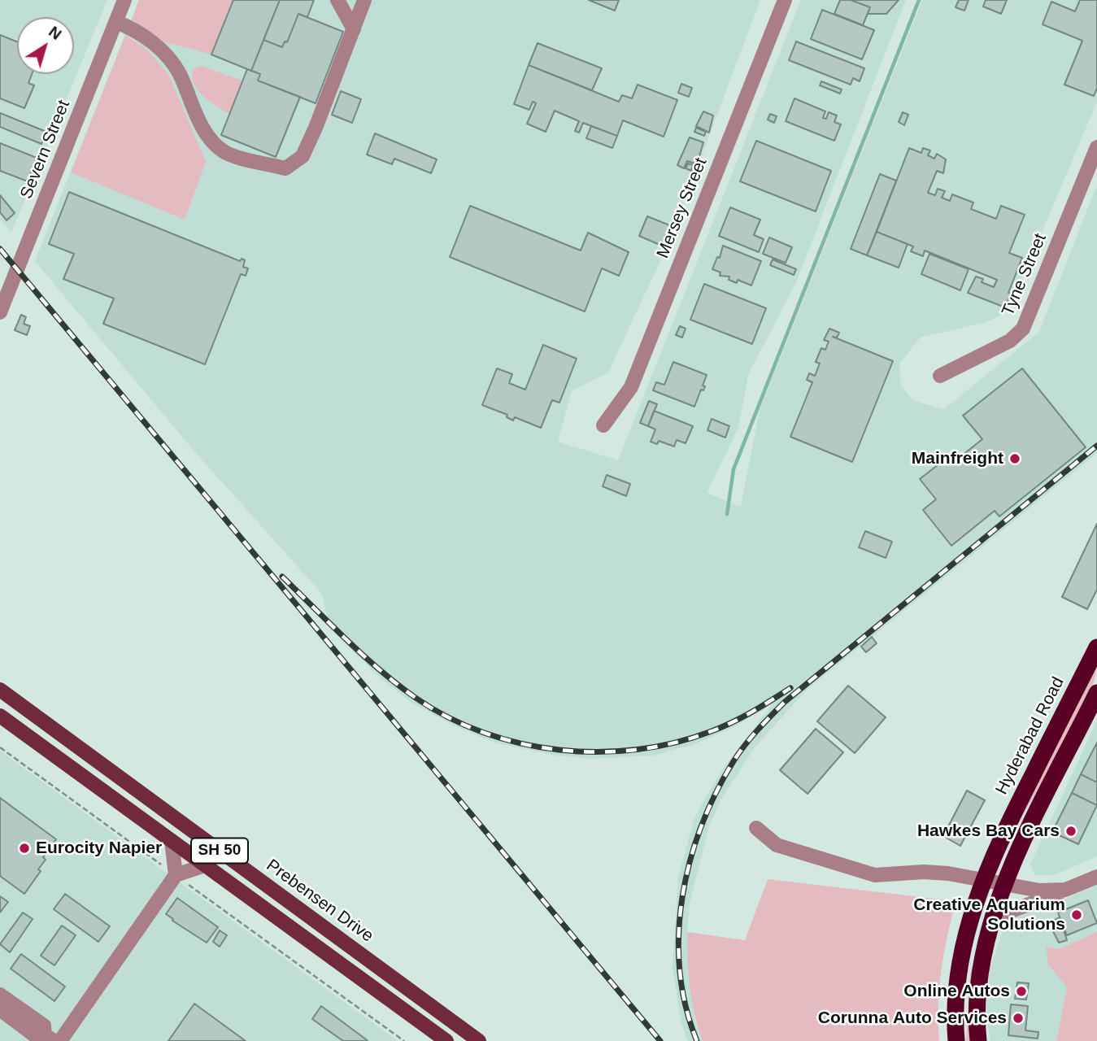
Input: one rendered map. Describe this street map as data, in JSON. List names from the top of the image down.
{
  "streets": {
    "highway": ["Hyderabad Road"],
    "main road": ["SH 50", "Prebensen Drive"],
    "street": ["Severn Street", "Mersey Street", "Tyne Street"]
  },
  "places": [
    "Mainfreight",
    "Hawkes Bay Cars",
    "Eurocity Napier",
    "Creative Aquarium Solutions",
    "Online Autos",
    "Corunna Auto Services"
  ],
  "north": "top right"
}
